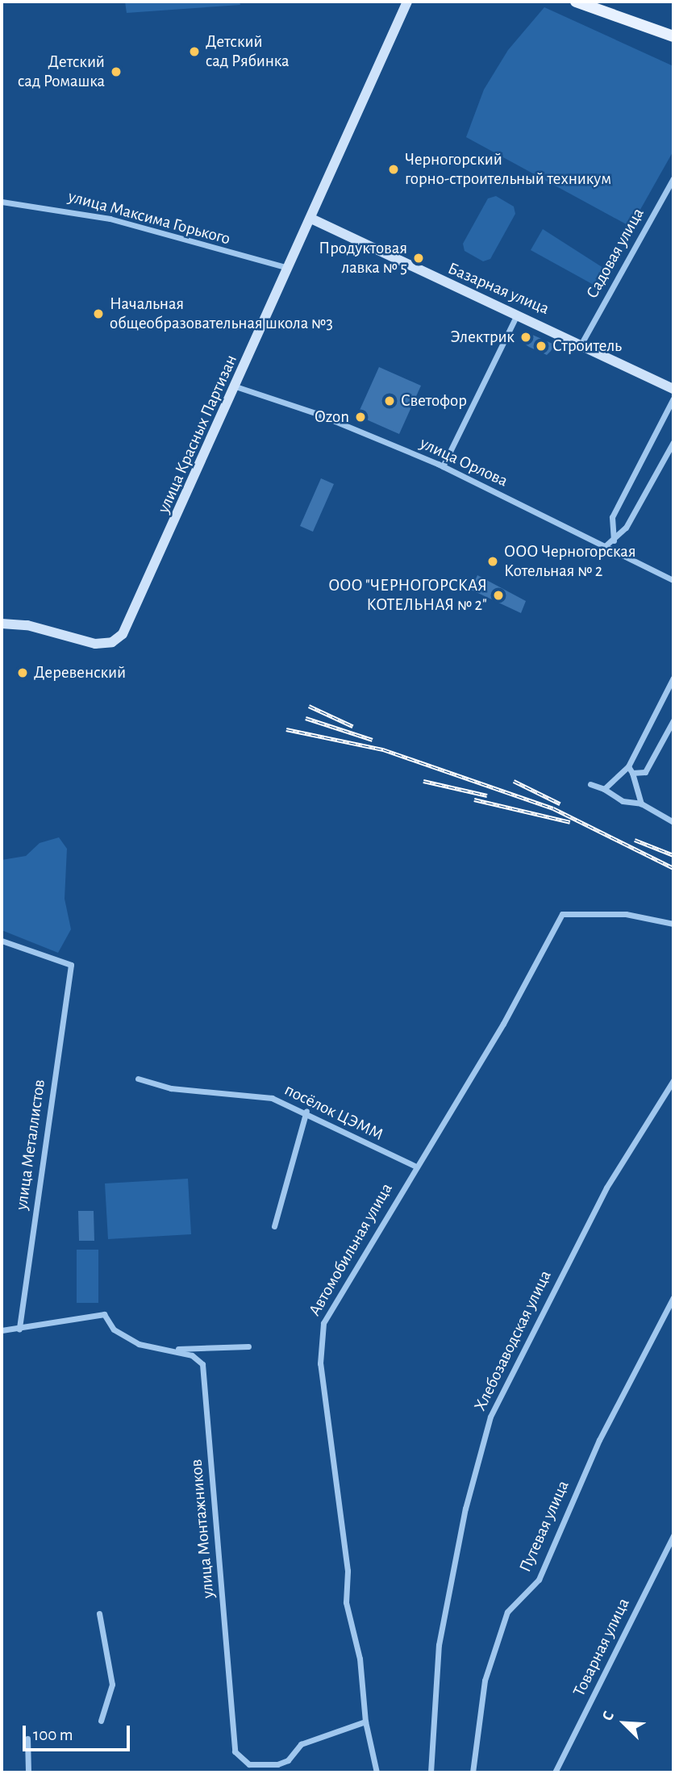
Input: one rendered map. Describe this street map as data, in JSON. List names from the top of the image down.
{
  "streets": {
    "main road": ["Базарная улица", "улица Красных Партизан"],
    "street": [
      "улица Максима Горького",
      "Садовая улица",
      "улица Орлова",
      "посёлок ЦЭММ",
      "улица Металлистов",
      "Автомобильная улица",
      "Хлебозаводская улица",
      "Путевая улица",
      "улица Монтажников",
      "Товарная улица"
    ]
  },
  "crossings": [
    ["улица Максима Горького", "улица Красных Партизан"],
    ["Садовая улица", "Базарная улица"],
    ["Базарная улица", "улица Красных Партизан"],
    ["улица Красных Партизан", "улица Орлова"],
    ["посёлок ЦЭММ", "Автомобильная улица"],
    ["Автомобильная улица", "улица Монтажников"]
  ],
  "places": [
    "Детский сад Рябинка",
    "Детский сад Ромашка",
    "Черногорский горно-строительный техникум",
    "Продуктовая лавка № 5",
    "Начальная общеобразовательная школа №3",
    "Электрик",
    "Строитель",
    "Светофор",
    "Ozon",
    "ООО Черногорская Котельная № 2",
    "ООО \"ЧЕРНОГОРСКАЯ КОТЕЛЬНАЯ № 2\"",
    "Деревенский"
  ],
  "scale_bar": "100 m",
  "north": "top left"
}
